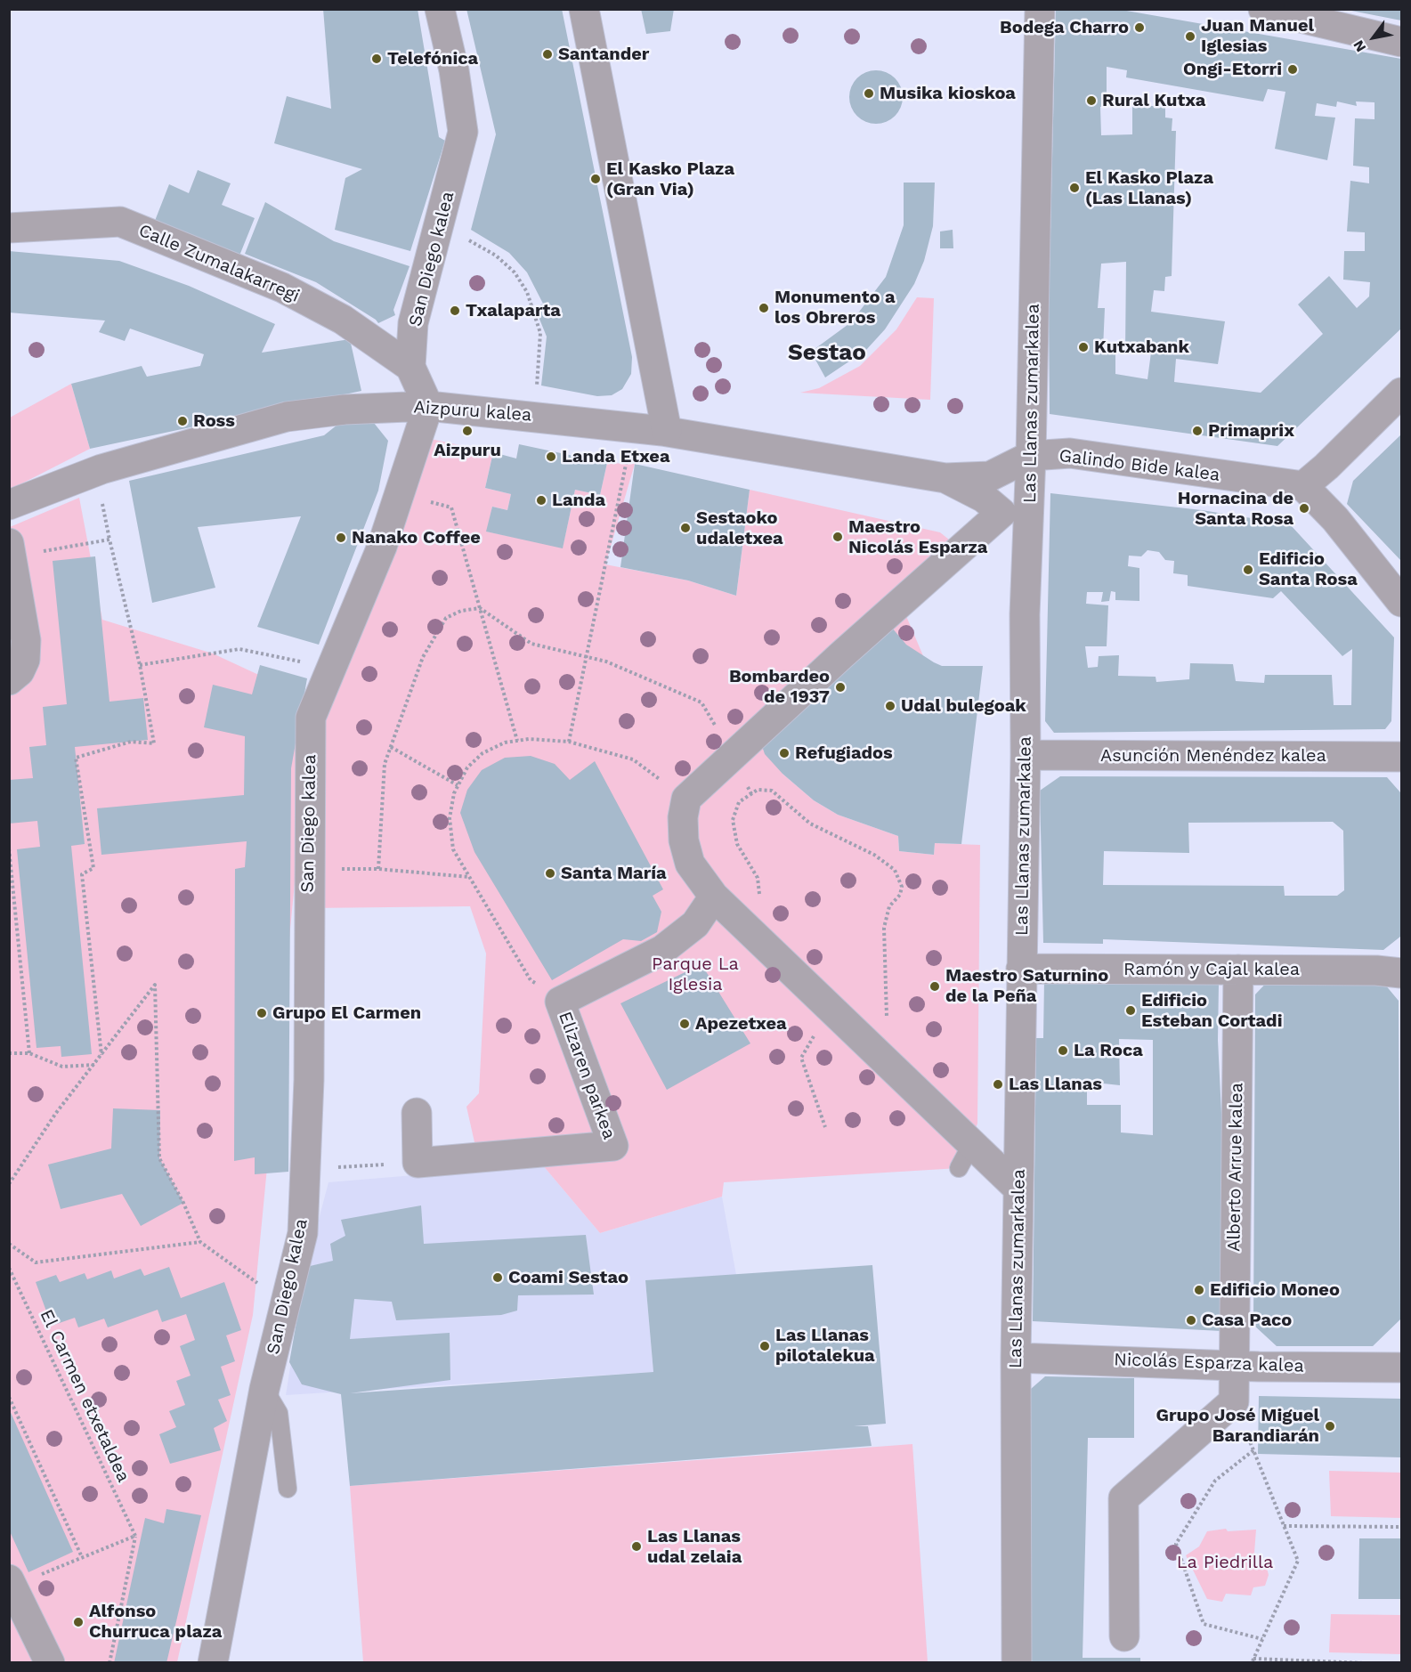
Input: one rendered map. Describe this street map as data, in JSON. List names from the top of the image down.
{
  "streets": {
    "street": [
      "San Diego kalea",
      "Calle Zumalakarregi",
      "Las Llanas zumarkalea",
      "Aizpuru kalea",
      "Galindo Bide kalea",
      "Asunción Menéndez kalea",
      "Ramón y Cajal kalea",
      "Elizaren parkea",
      "Alberto Arrue kalea",
      "Nicolás Esparza kalea"
    ],
    "path": ["El Carmen etxetaldea"]
  },
  "crossings": [
    ["San Diego kalea", "Calle Zumalakarregi"],
    ["San Diego kalea", "Aizpuru kalea"],
    ["Las Llanas zumarkalea", "Aizpuru kalea"],
    ["Las Llanas zumarkalea", "Galindo Bide kalea"],
    ["Las Llanas zumarkalea", "Asunción Menéndez kalea"],
    ["Las Llanas zumarkalea", "Ramón y Cajal kalea"],
    ["Las Llanas zumarkalea", "Nicolás Esparza kalea"],
    ["Aizpuru kalea", "Galindo Bide kalea"],
    ["Ramón y Cajal kalea", "Alberto Arrue kalea"],
    ["Alberto Arrue kalea", "Nicolás Esparza kalea"]
  ],
  "districts": ["Sestao"],
  "parks": ["Parque La Iglesia", "La Piedrilla"],
  "places": [
    "Bodega Charro",
    "Juan Manuel Iglesias",
    "Santander",
    "Telefónica",
    "Ongi-Etorri",
    "Musika kioskoa",
    "Rural Kutxa",
    "El Kasko Plaza (Gran Via)",
    "El Kasko Plaza (Las Llanas)",
    "Monumento a los Obreros",
    "Txalaparta",
    "Kutxabank",
    "Ross",
    "Aizpuru",
    "Primaprix",
    "Landa Etxea",
    "Landa",
    "Hornacina de Santa Rosa",
    "Sestaoko udaletxea",
    "Maestro Nicolás Esparza",
    "Nanako Coffee",
    "Edificio Santa Rosa",
    "Bombardeo de 1937",
    "Udal bulegoak",
    "Refugiados",
    "Santa María",
    "Maestro Saturnino de la Peña",
    "Edificio Esteban Cortadi",
    "Grupo El Carmen",
    "Apezetxea",
    "La Roca",
    "Las Llanas",
    "Coami Sestao",
    "Edificio Moneo",
    "Casa Paco",
    "Las Llanas pilotalekua",
    "Grupo José Miguel Barandiarán",
    "Las Llanas udal zelaia",
    "Alfonso Churruca plaza"
  ],
  "north": "bottom left"
}
